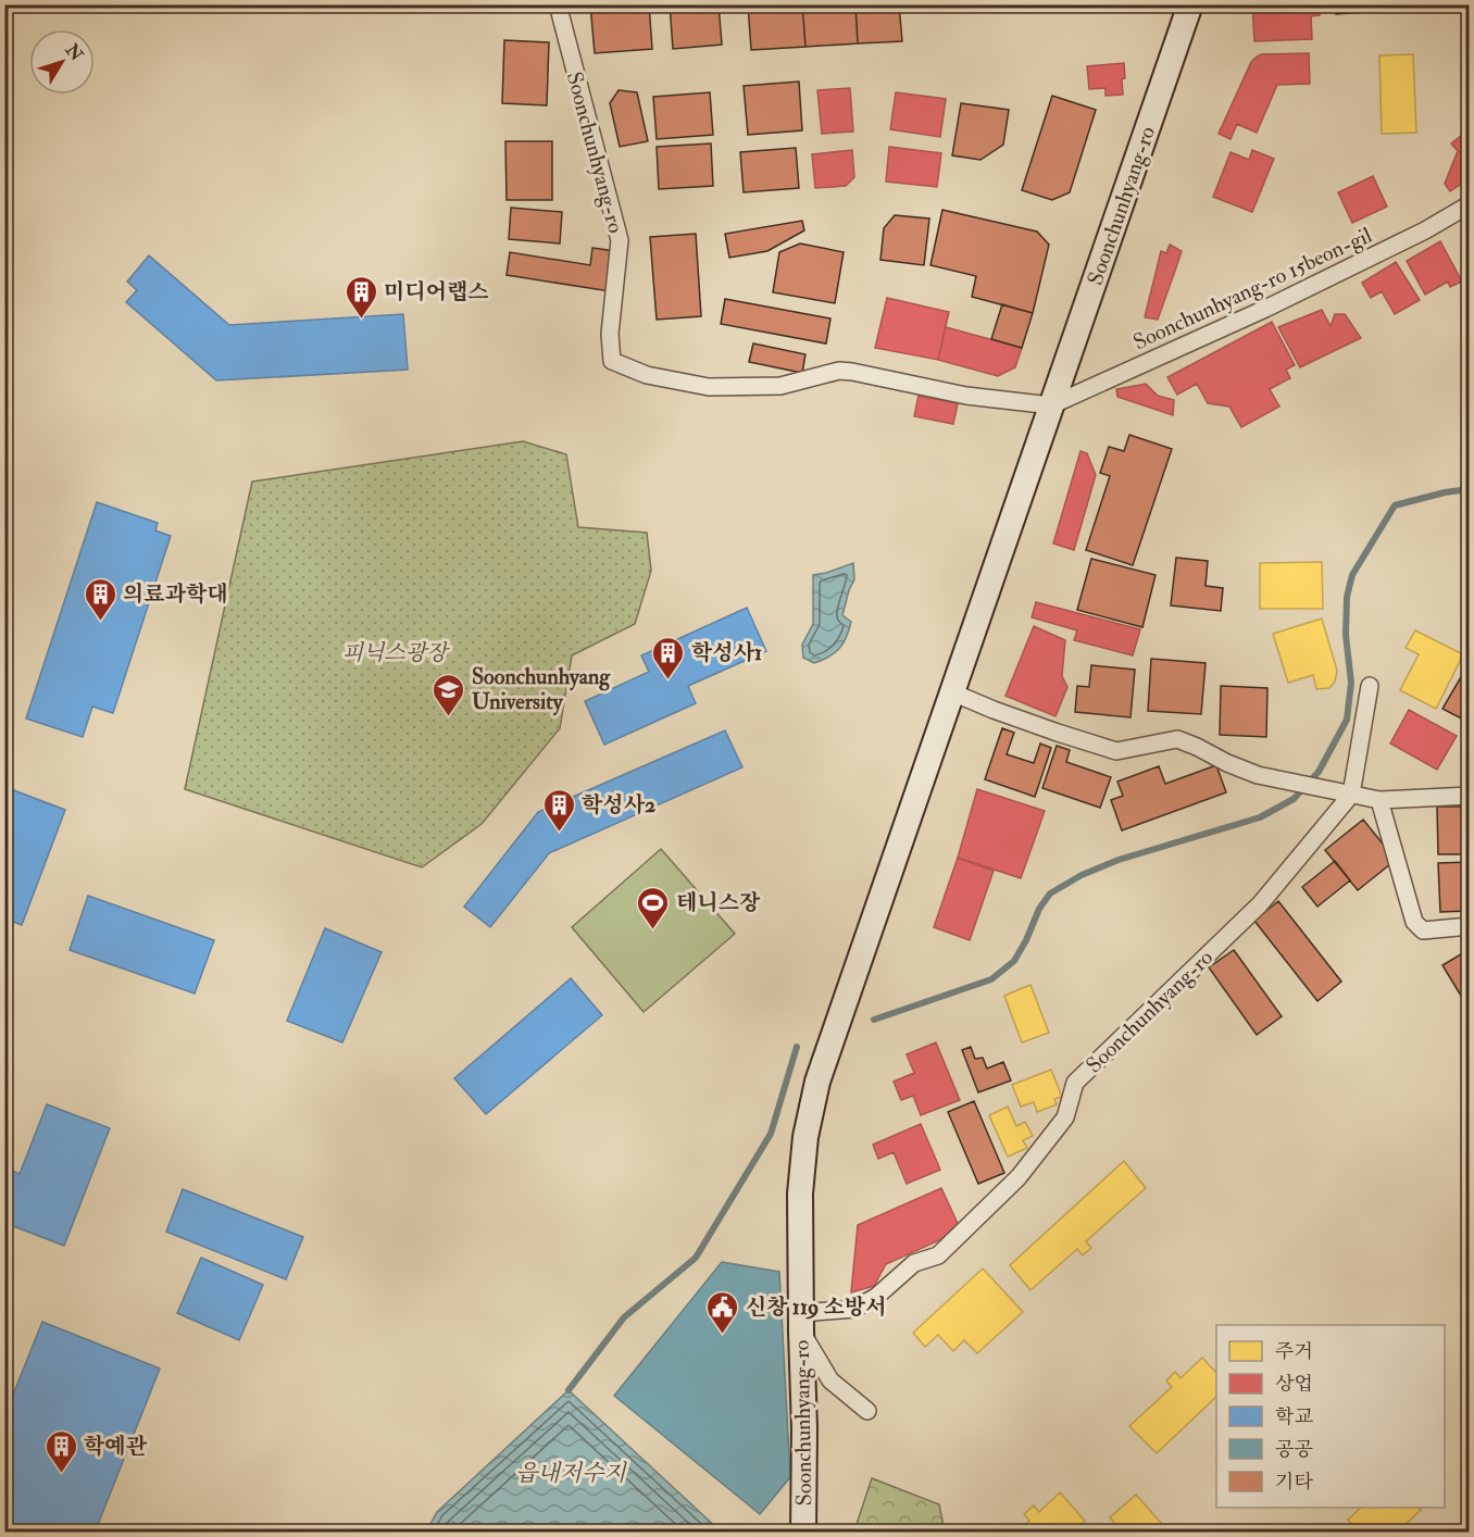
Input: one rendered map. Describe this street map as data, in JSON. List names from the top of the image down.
{
  "streets": {
    "main road": ["Soonchunhyang-ro"],
    "street": ["Soonchunhyang-ro 15beon-gil"]
  },
  "crossings": [
    ["Soonchunhyang-ro", "Soonchunhyang-ro 15beon-gil"]
  ],
  "water": ["읍내저수지"],
  "parks": ["피닉스광장"],
  "places": {
    "building": [
      "미디어랩스",
      "의료과학대",
      "학성사1",
      "학성사2",
      "학예관"
    ],
    "school or university": ["Soonchunhyang University"],
    "sports": ["테니스장"],
    "public building": ["신창 119 소방서"]
  },
  "legend": [
    "주거",
    "상업",
    "학교",
    "공공",
    "기타"
  ],
  "north": "top right"
}
